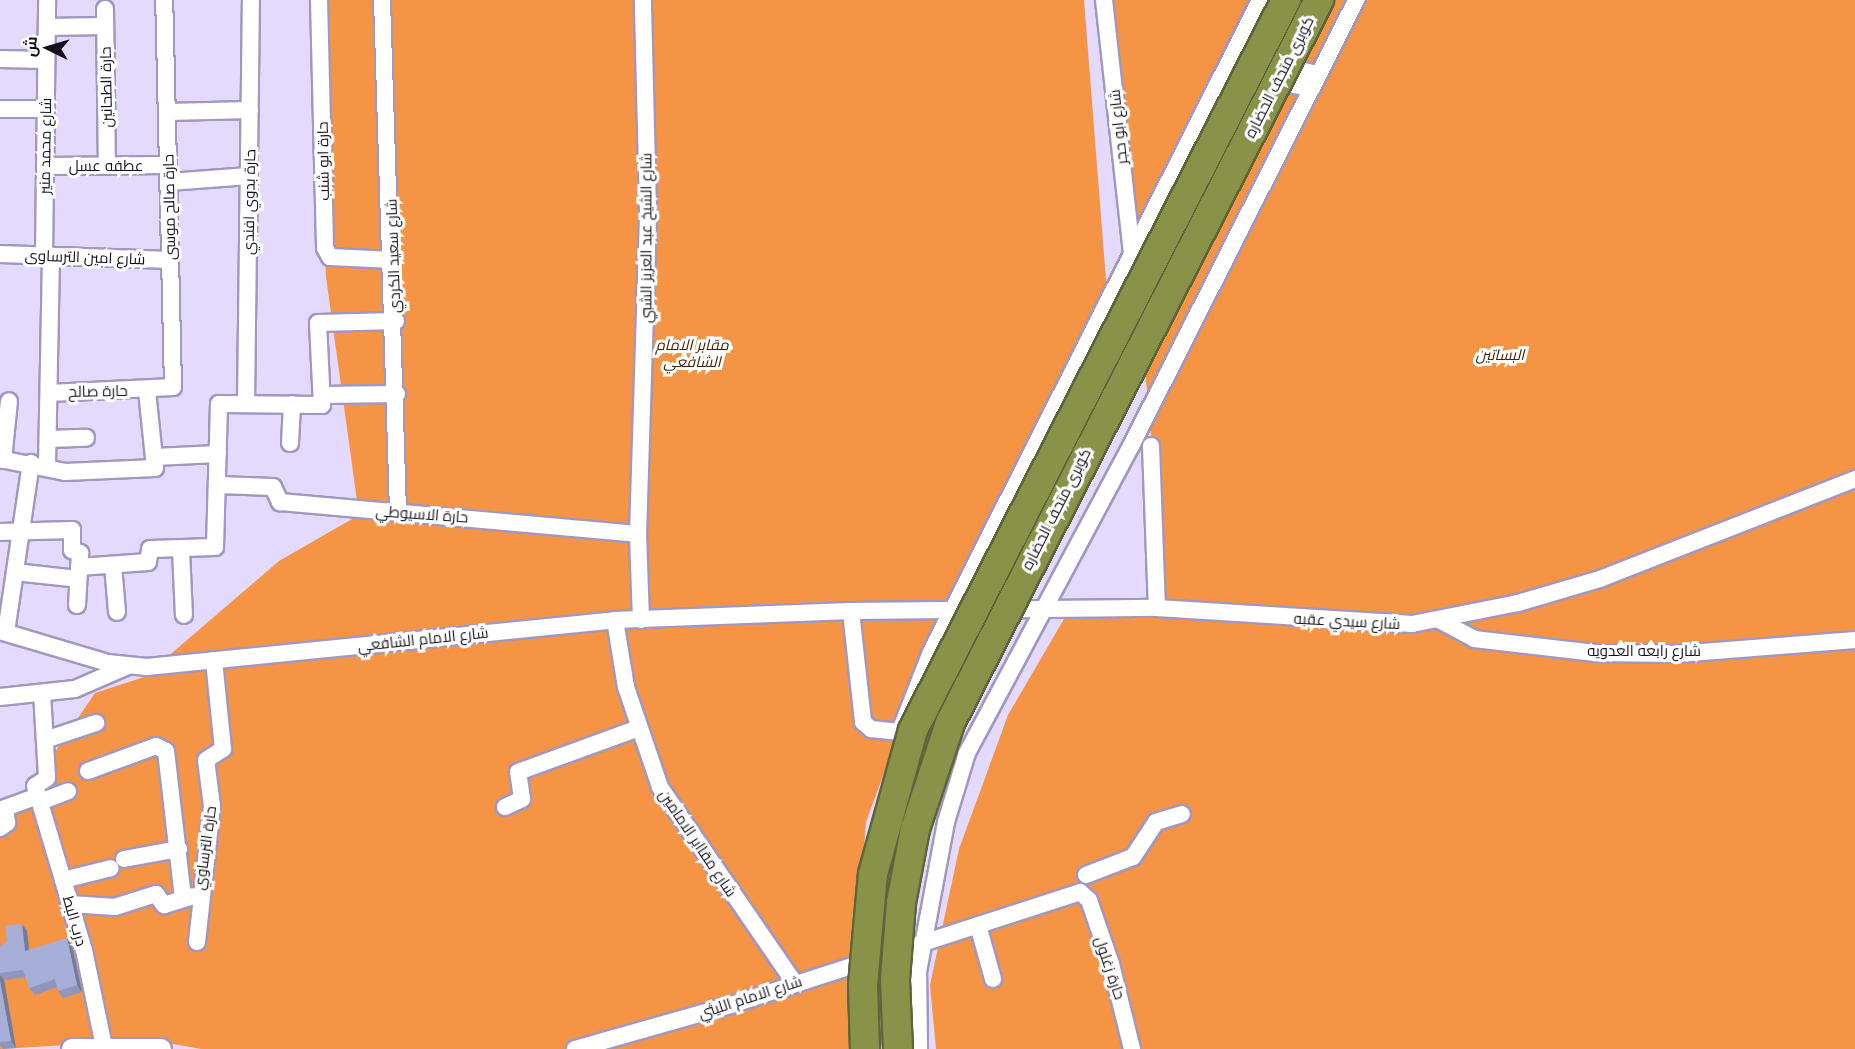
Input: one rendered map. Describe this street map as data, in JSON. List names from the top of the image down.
{
  "streets": {
    "highway": ["كوبرى متحف الحضاره"],
    "street": [
      "حارة الطحانين",
      "شارع ابو حجر",
      "شارع محمد منير",
      "حارة ابو شنب",
      "عطفه عسل",
      "حارة بدوي افندي",
      "حارة صالح موسى",
      "شارع الشيخ عبد العزيز الشبي",
      "شارع سعيد الكردي",
      "شارع امين الترساوى",
      "حارة صالح",
      "حارة الاسيوطي",
      "شارع سيدي عقبه",
      "شارع الامام الشافعي",
      "شارع رابعه العدويه",
      "شارع مقاابر الامامين",
      "حارة الترساوي",
      "درب البط",
      "حارة زغلول",
      "شارع الامام الليثي"
    ]
  },
  "crossings": [
    ["حارة الطحانين", "عطفه عسل"],
    ["شارع محمد منير", "عطفه عسل"],
    ["شارع محمد منير", "شارع امين الترساوى"],
    ["شارع محمد منير", "حارة صالح"],
    ["شارع محمد منير", "شارع الامام الشافعي"],
    ["حارة ابو شنب", "شارع سعيد الكردي"],
    ["عطفه عسل", "حارة بدوي افندي"],
    ["عطفه عسل", "حارة صالح موسى"],
    ["حارة صالح موسى", "شارع امين الترساوى"],
    ["حارة صالح موسى", "حارة صالح"],
    ["شارع الشيخ عبد العزيز الشبي", "حارة الاسيوطي"],
    ["شارع الشيخ عبد العزيز الشبي", "شارع الامام الشافعي"],
    ["شارع سعيد الكردي", "حارة الاسيوطي"],
    ["شارع سيدي عقبه", "شارع الامام الشافعي"],
    ["شارع سيدي عقبه", "شارع رابعه العدويه"],
    ["شارع الامام الشافعي", "شارع مقاابر الامامين"],
    ["شارع الامام الشافعي", "حارة الترساوي"],
    ["شارع مقاابر الامامين", "شارع الامام الليثي"]
  ],
  "parks": ["مقابر الامام الشافعي", "البساتين"],
  "north": "left"
}
